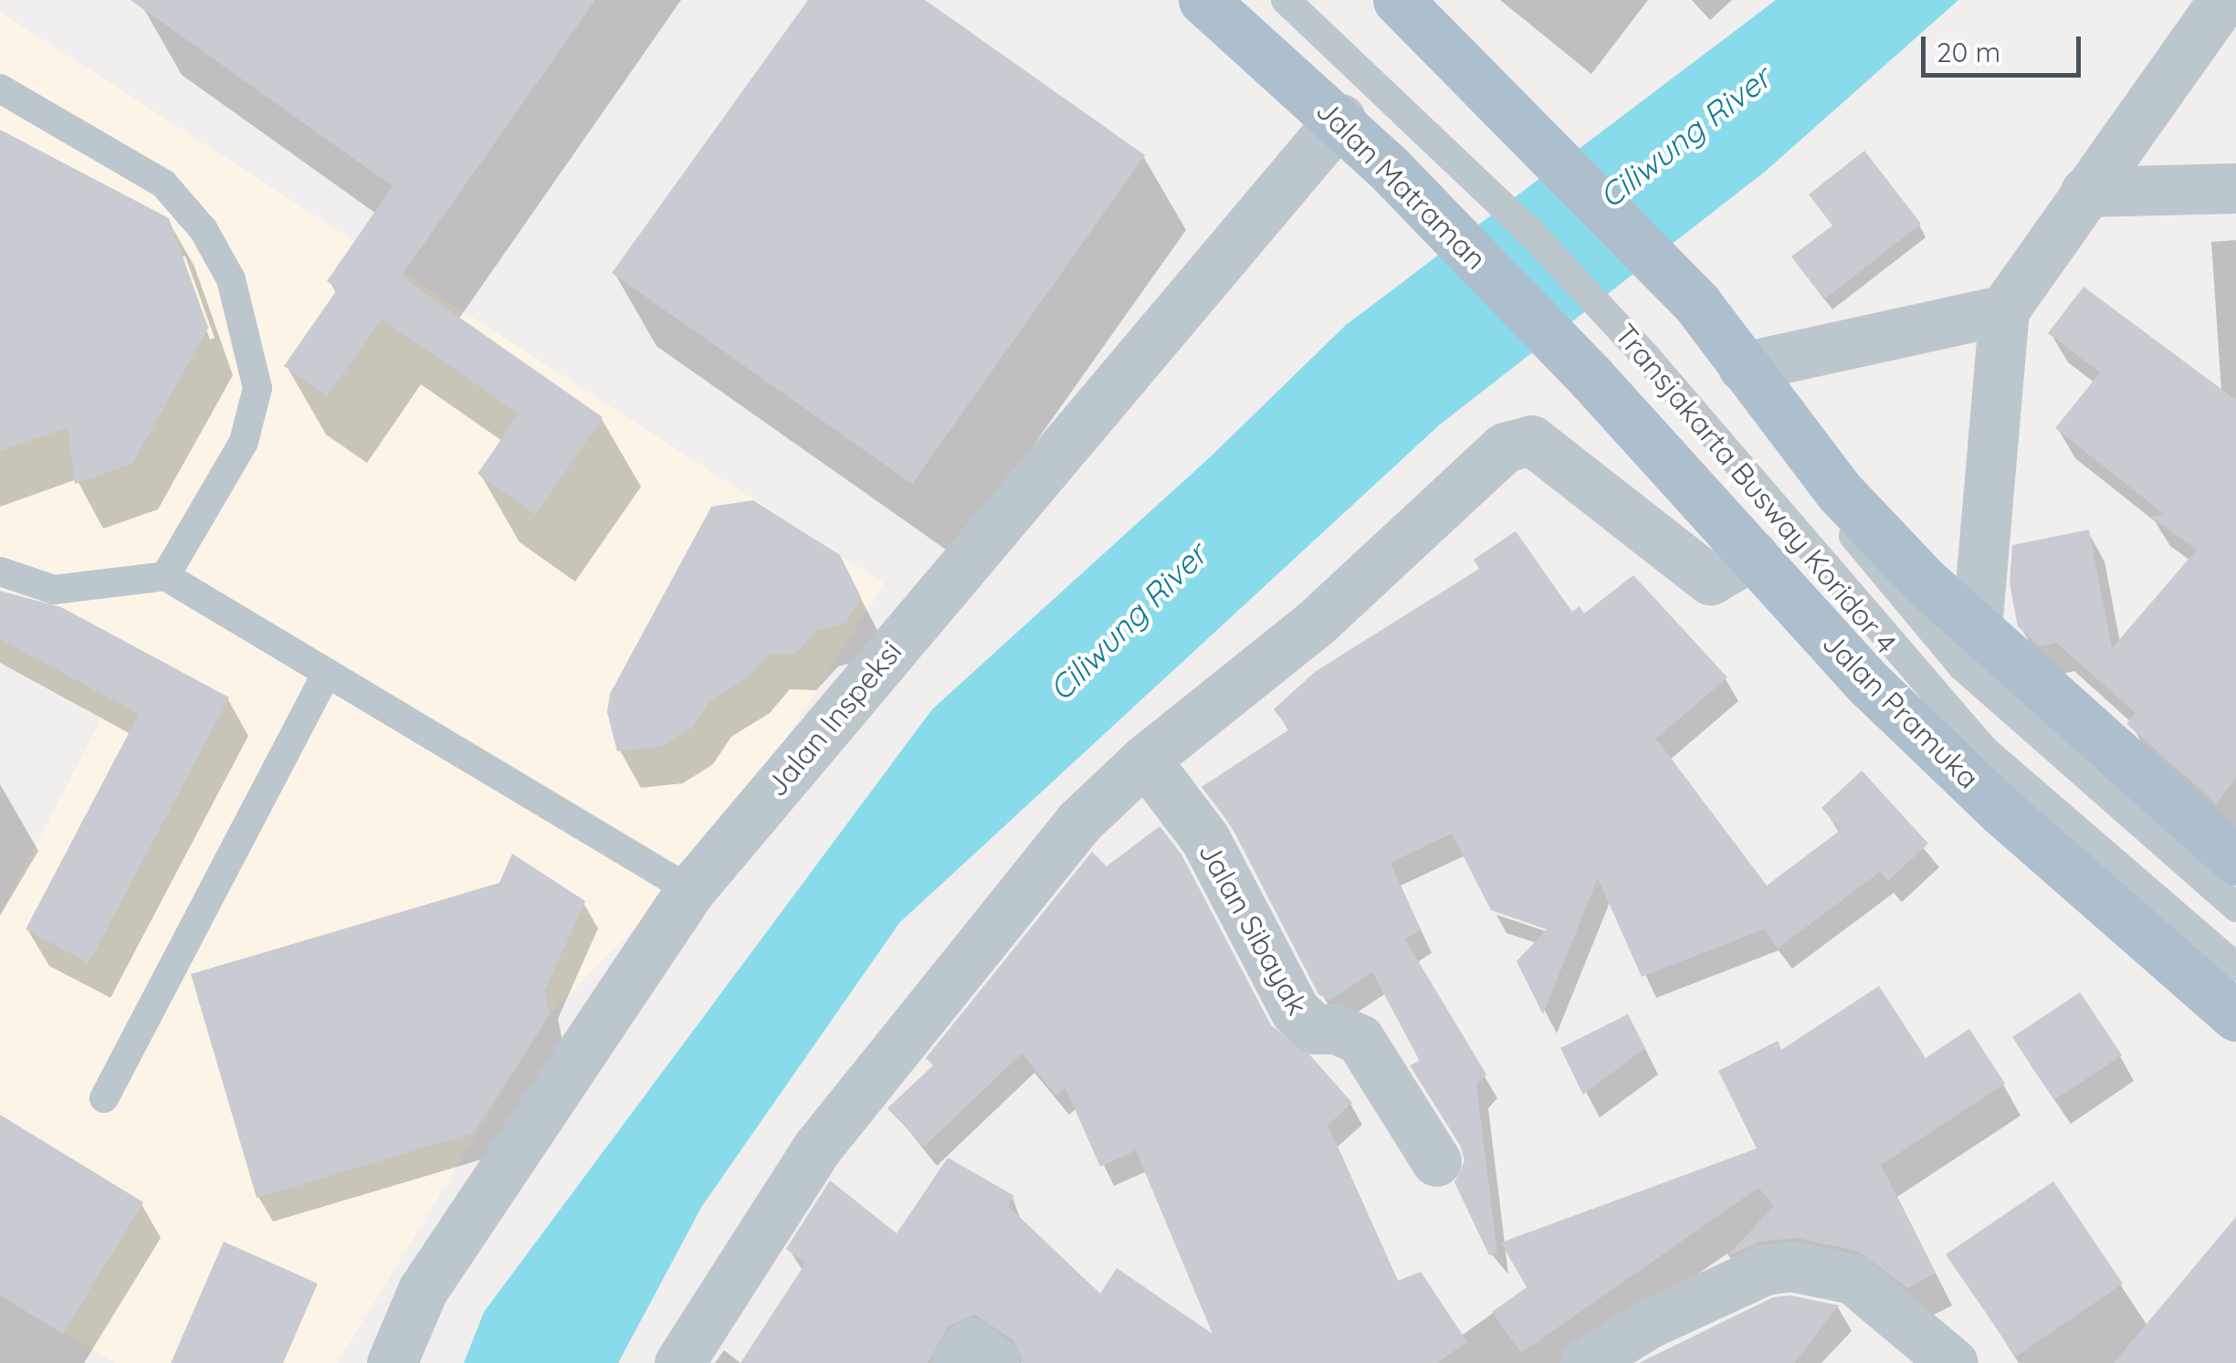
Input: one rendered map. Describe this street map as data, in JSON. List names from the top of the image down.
{
  "streets": {
    "main road": ["Jalan Matraman", "Jalan Pramuka"],
    "street": ["Jalan Inspeksi", "Jalan Sibayak"],
    "lane": ["Transjakarta Busway Koridor 4"]
  },
  "crossings": [
    ["Jalan Matraman", "Jalan Pramuka"],
    ["Jalan Matraman", "Jalan Inspeksi"]
  ],
  "water": ["Ciliwung River"],
  "scale_bar": "20 m"
}
